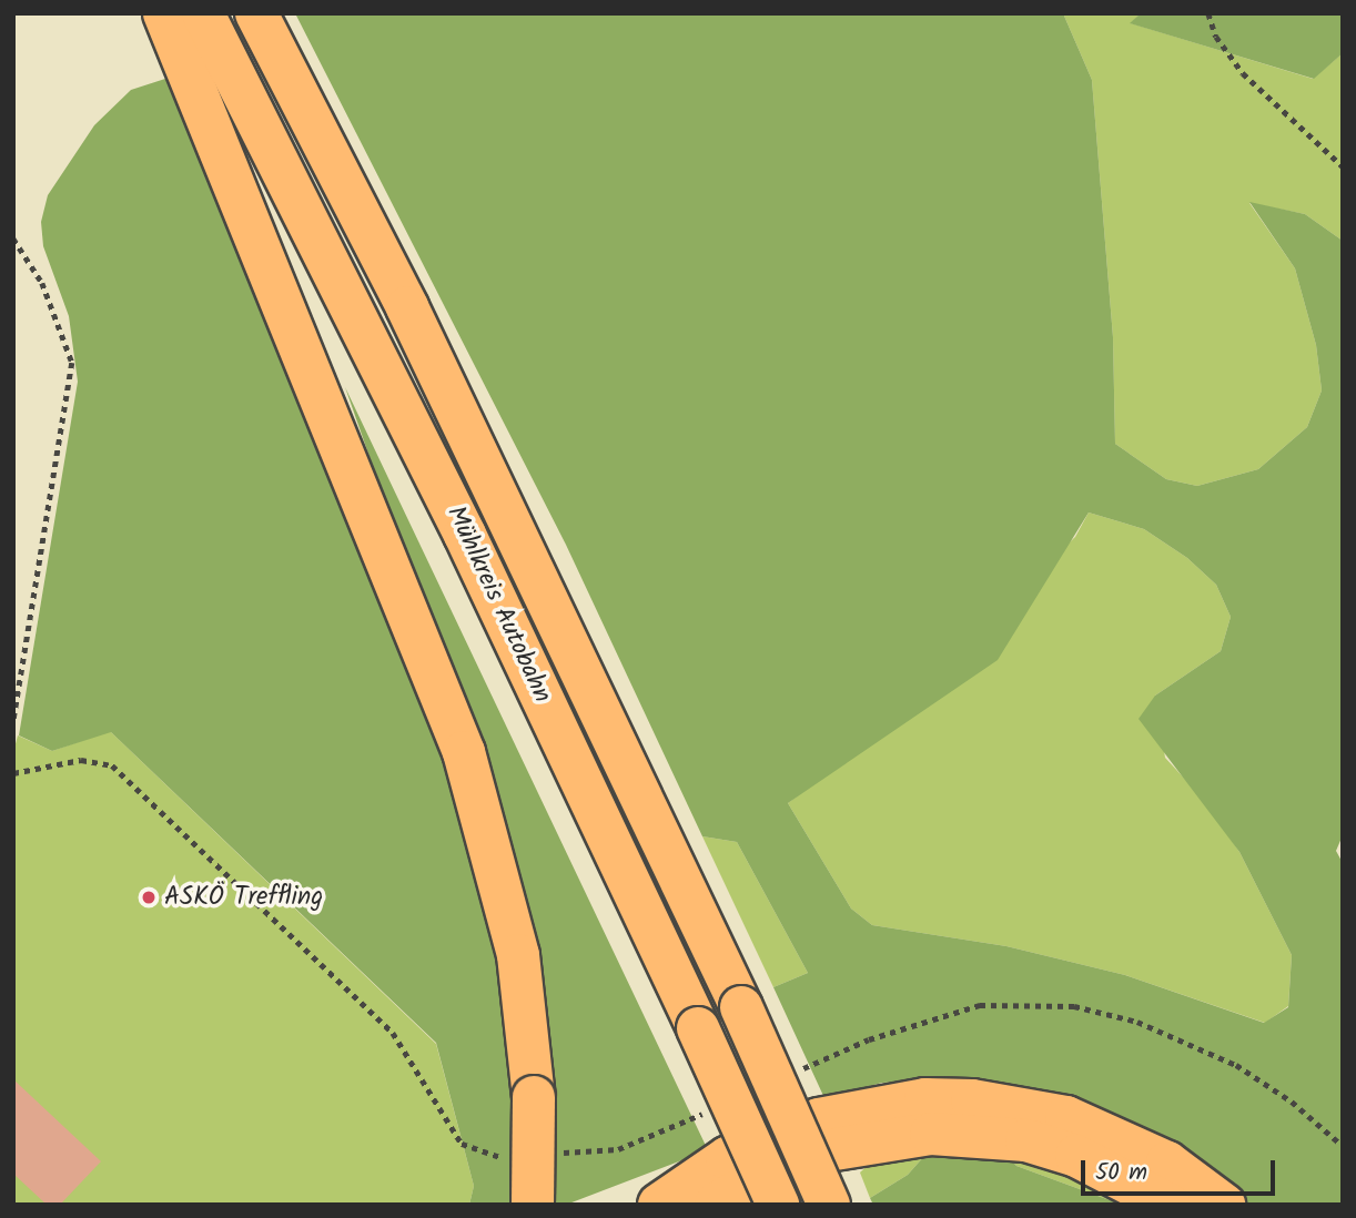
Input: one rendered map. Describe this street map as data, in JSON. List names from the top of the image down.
{
  "streets": {
    "highway": ["Mühlkreis Autobahn"]
  },
  "places": ["ASKÖ Treffling"],
  "scale_bar": "50 m"
}
